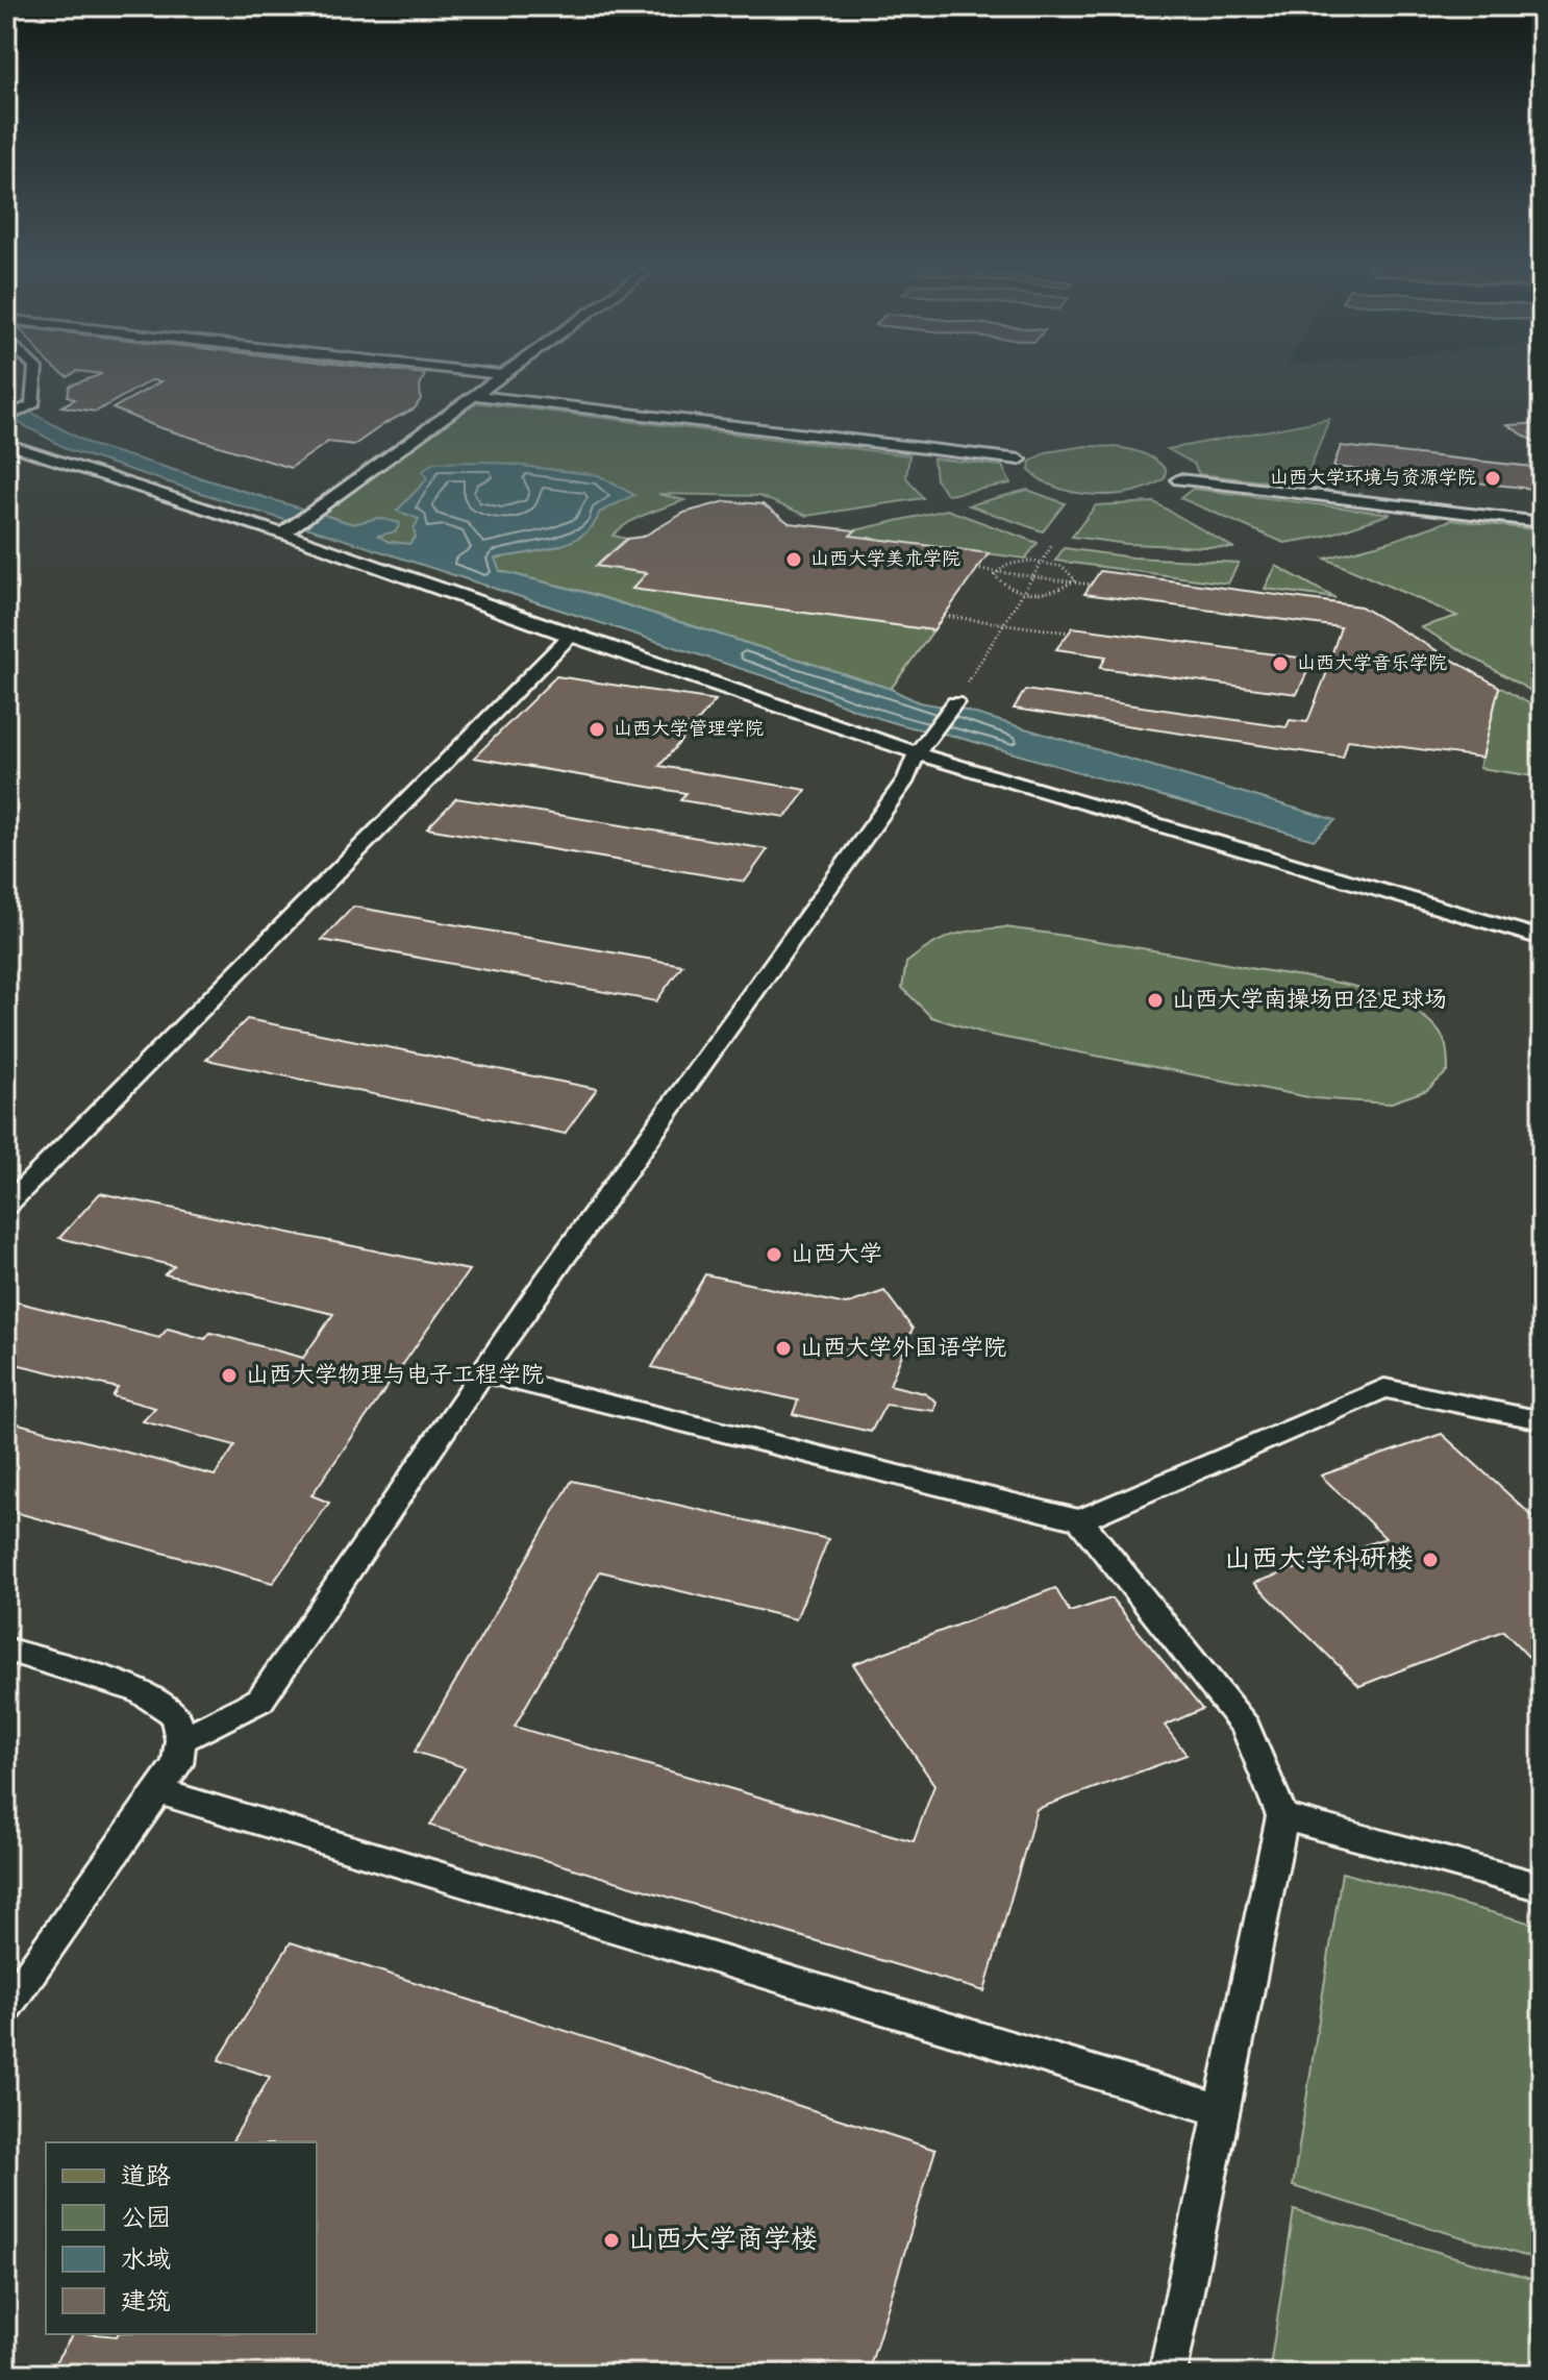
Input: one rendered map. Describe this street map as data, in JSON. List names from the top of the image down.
{
  "places": [
    "山西大学环境与资源学院",
    "山西大学美术学院",
    "山西大学音乐学院",
    "山西大学管理学院",
    "山西大学南操场田径足球场",
    "山西大学",
    "山西大学外国语学院",
    "山西大学物理与电子工程学院",
    "山西大学科研楼",
    "山西大学商学楼"
  ],
  "legend": [
    "道路",
    "公园",
    "水域",
    "建筑"
  ]
}
